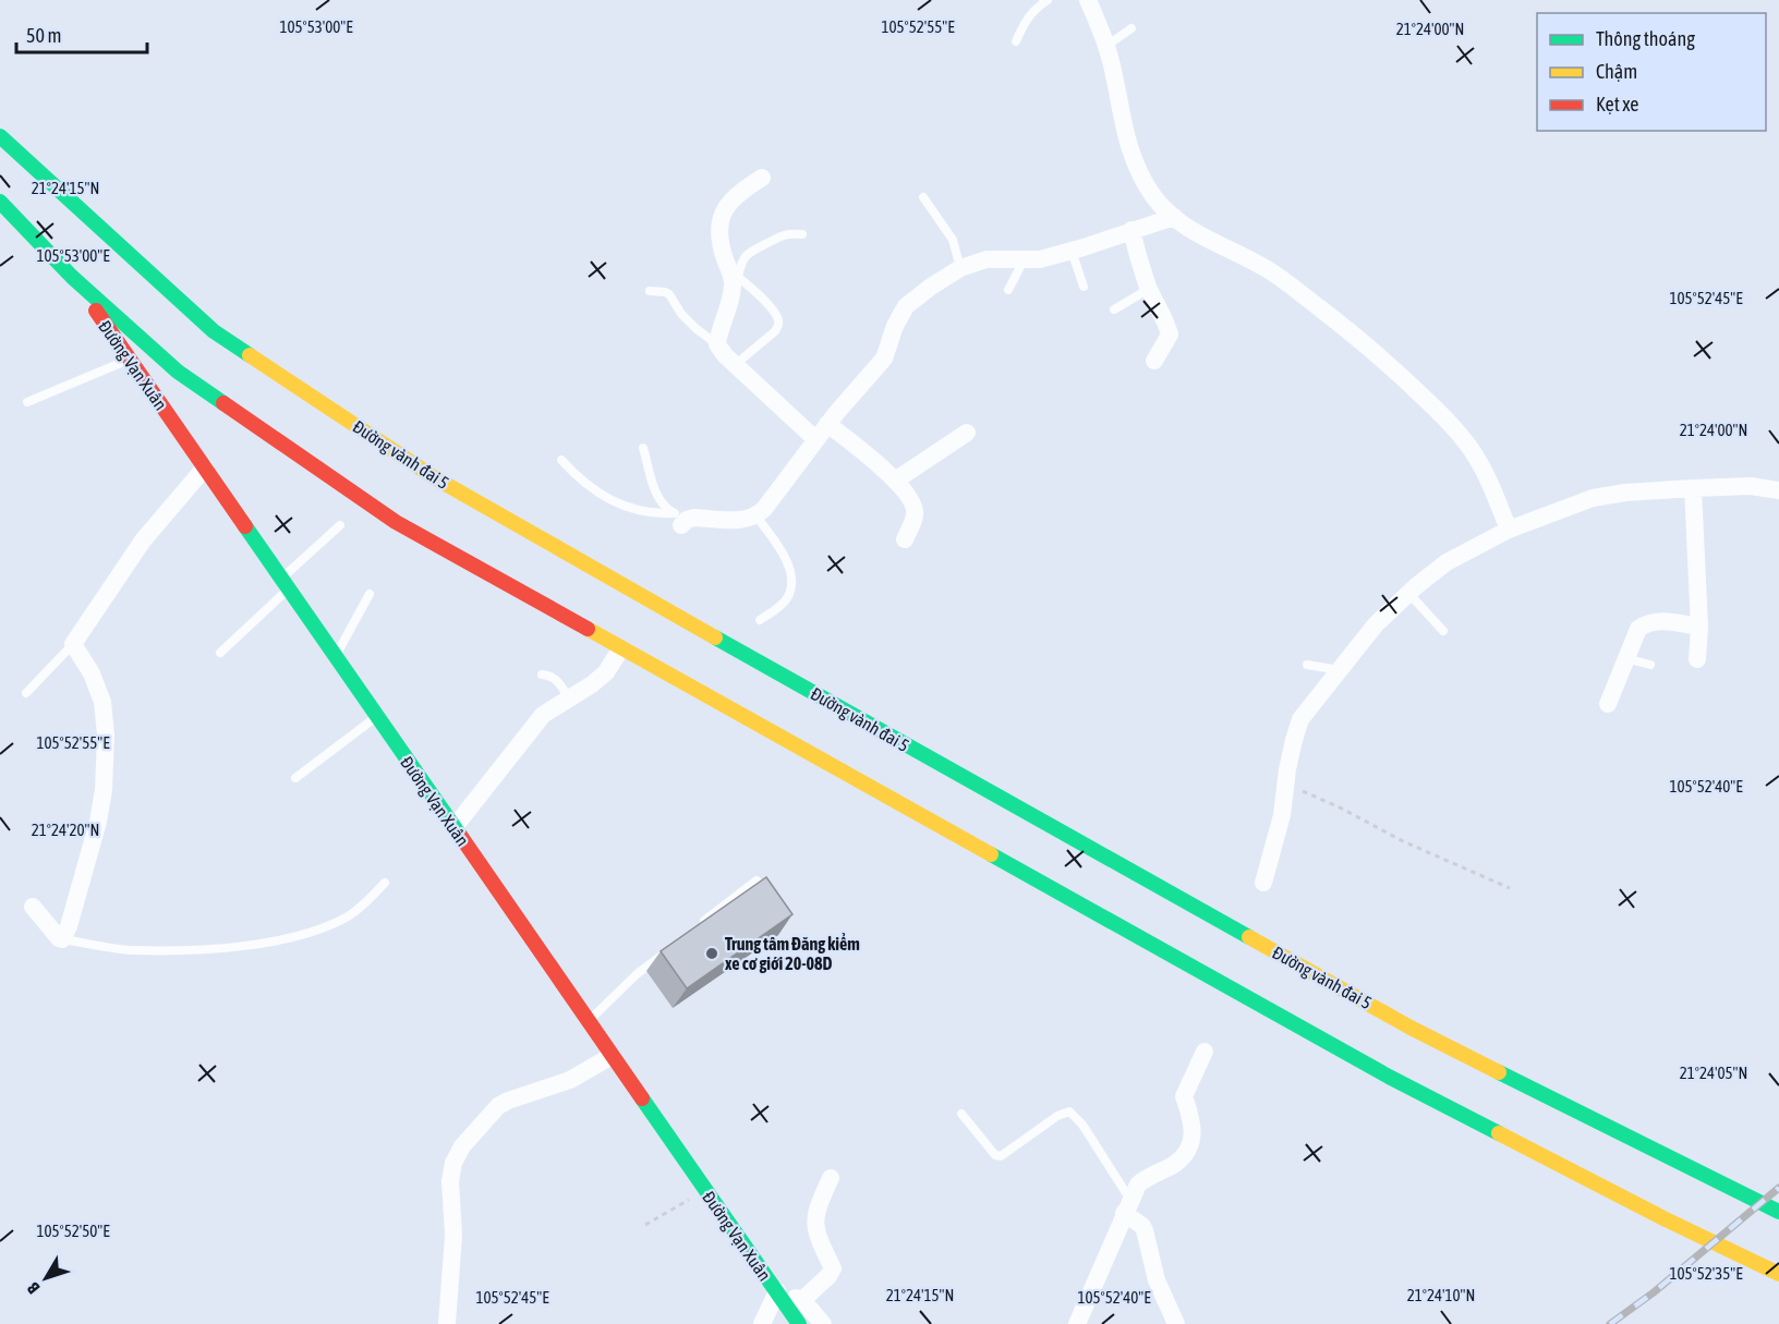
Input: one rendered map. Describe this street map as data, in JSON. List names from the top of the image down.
{
  "streets": {
    "main road": ["Đường Vạn Xuân", "Đường vành đai 5"]
  },
  "places": ["Trung tâm Đăng kiểm xe cơ giới 20-08D"],
  "legend": ["Thông thoáng", "Chậm", "Kẹt xe"],
  "scale_bar": "50 m",
  "north": "bottom left",
  "coordinates": [
    "105°53'00\"E",
    "105°52'55\"E",
    "21°24'00\"N",
    "21°24'15\"N",
    "105°52'45\"E",
    "105°52'40\"E",
    "21°24'20\"N",
    "21°24'05\"N",
    "105°52'50\"E",
    "105°52'35\"E",
    "21°24'10\"N"
  ]
}
